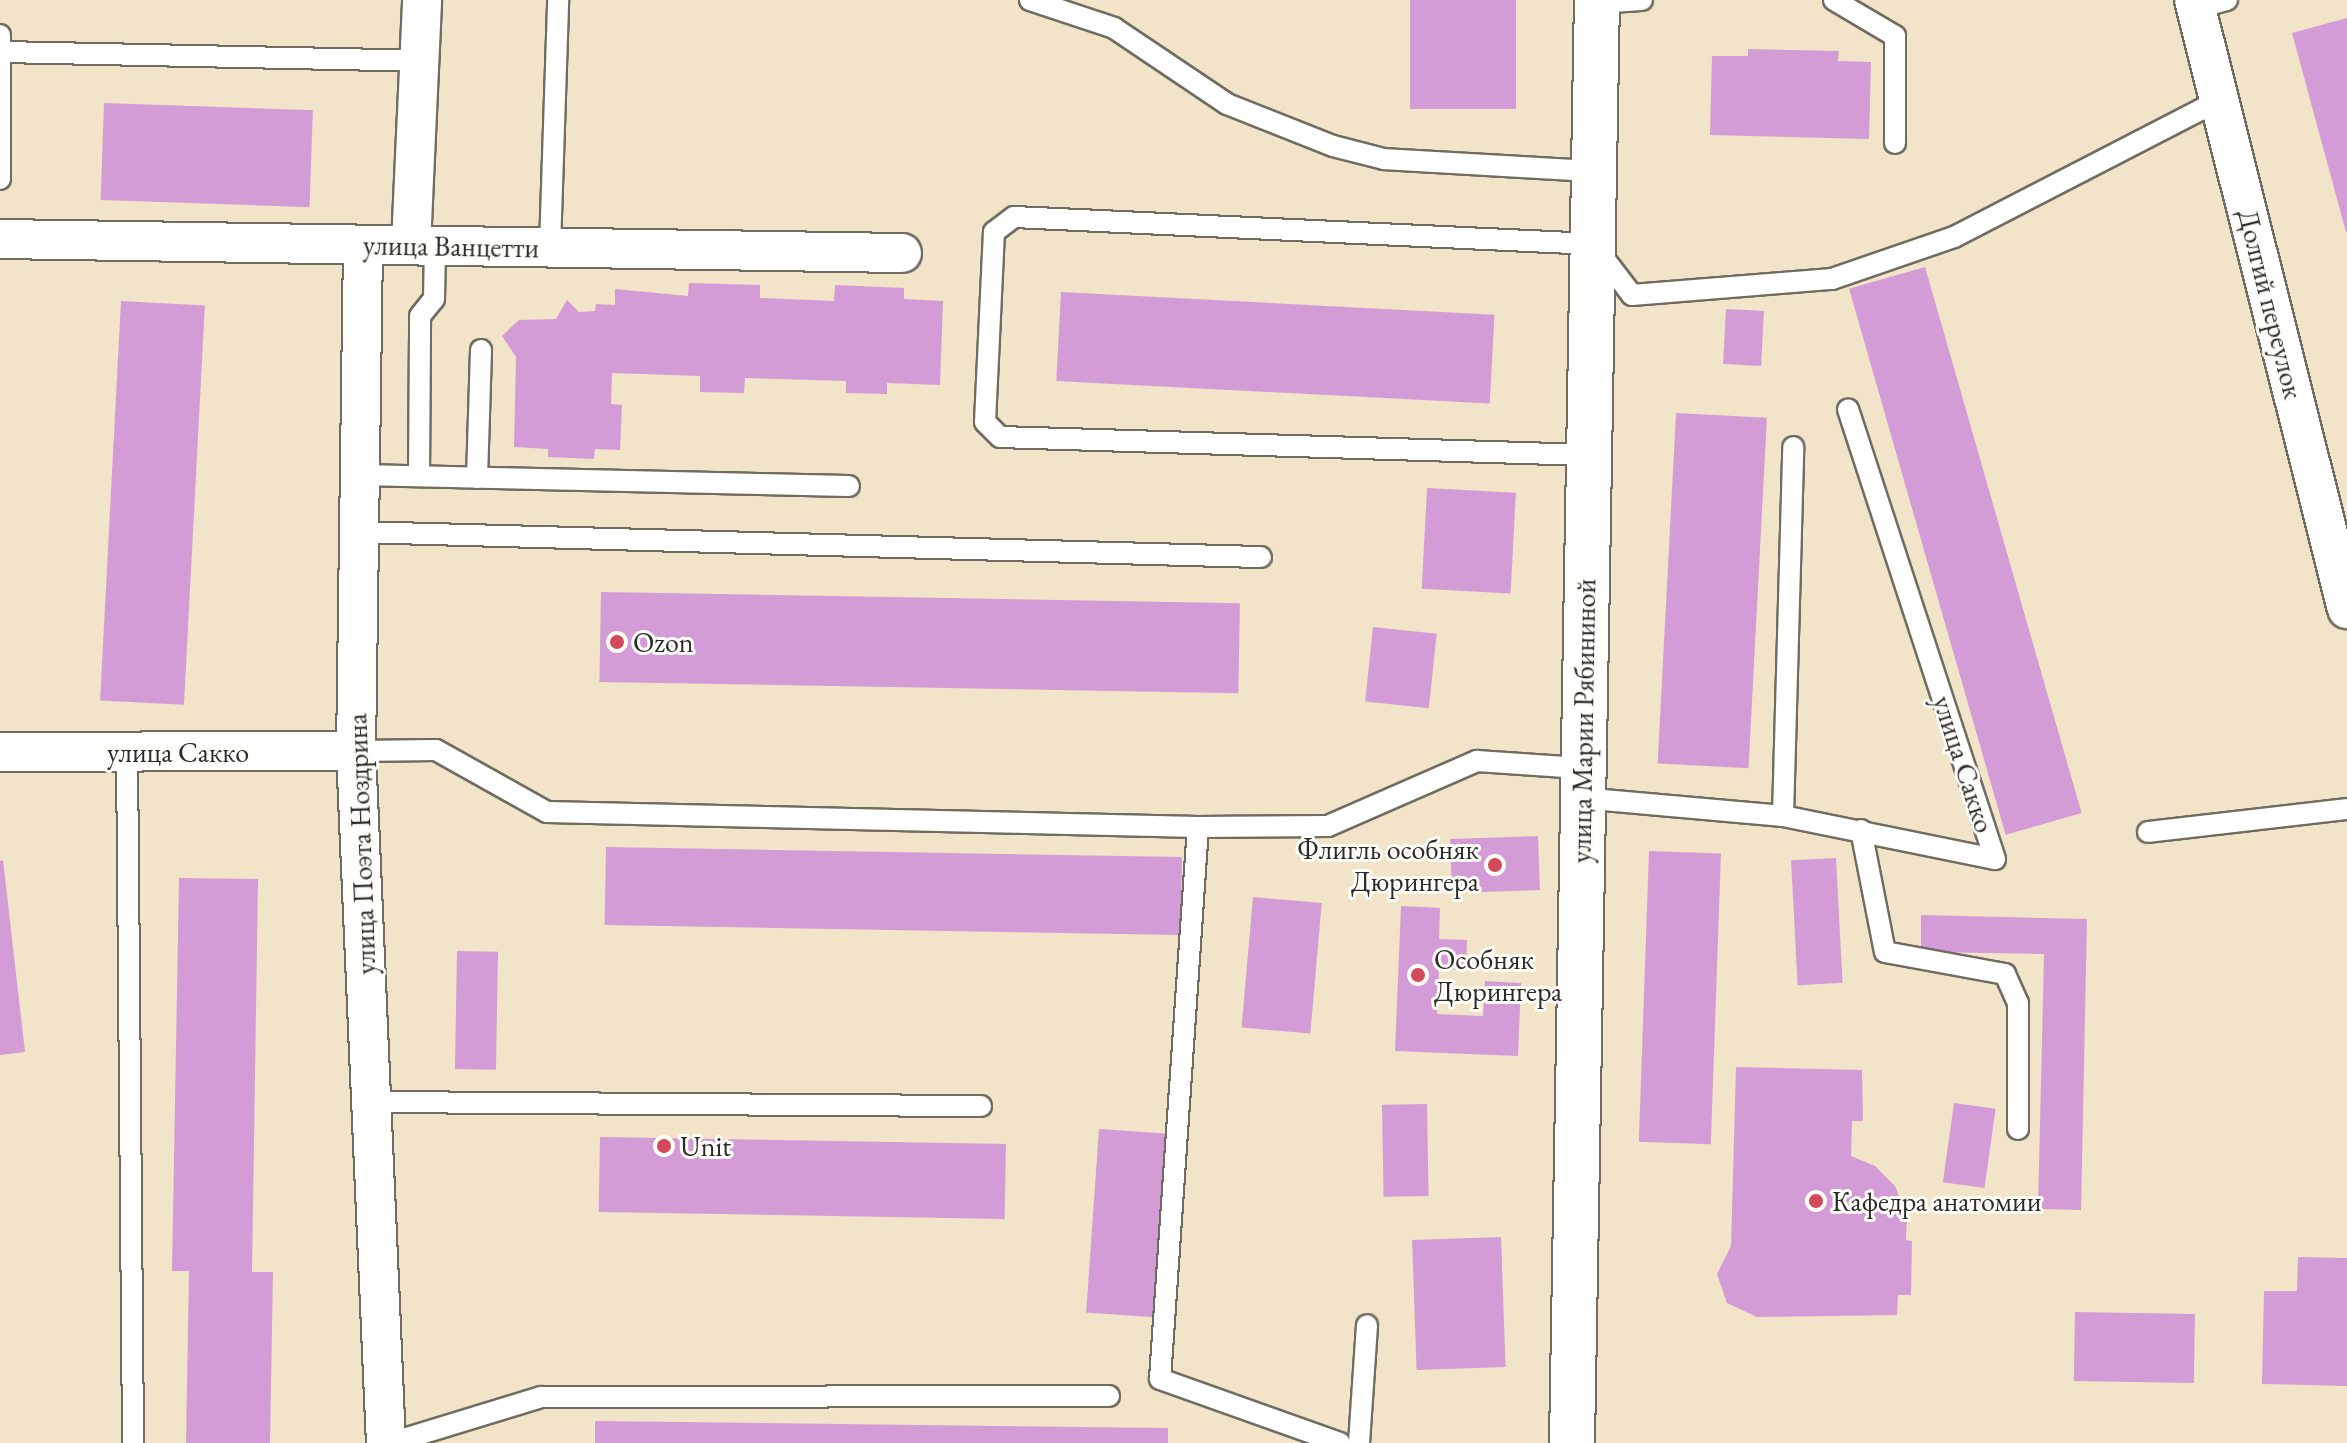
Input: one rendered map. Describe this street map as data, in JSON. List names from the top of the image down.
{
  "streets": {
    "street": [
      "улица Ванцетти",
      "Долгий переулок",
      "улица Марии Рябининой",
      "улица Сакко",
      "улица Поэта Ноздрина"
    ]
  },
  "crossings": [
    ["улица Ванцетти", "улица Поэта Ноздрина"],
    ["улица Марии Рябининой", "улица Сакко"],
    ["улица Сакко", "улица Поэта Ноздрина"]
  ],
  "places": [
    "Ozon",
    "Флигль особняк Дюрингера",
    "Особняк Дюрингера",
    "Unit",
    "Кафедра анатомии"
  ]
}
